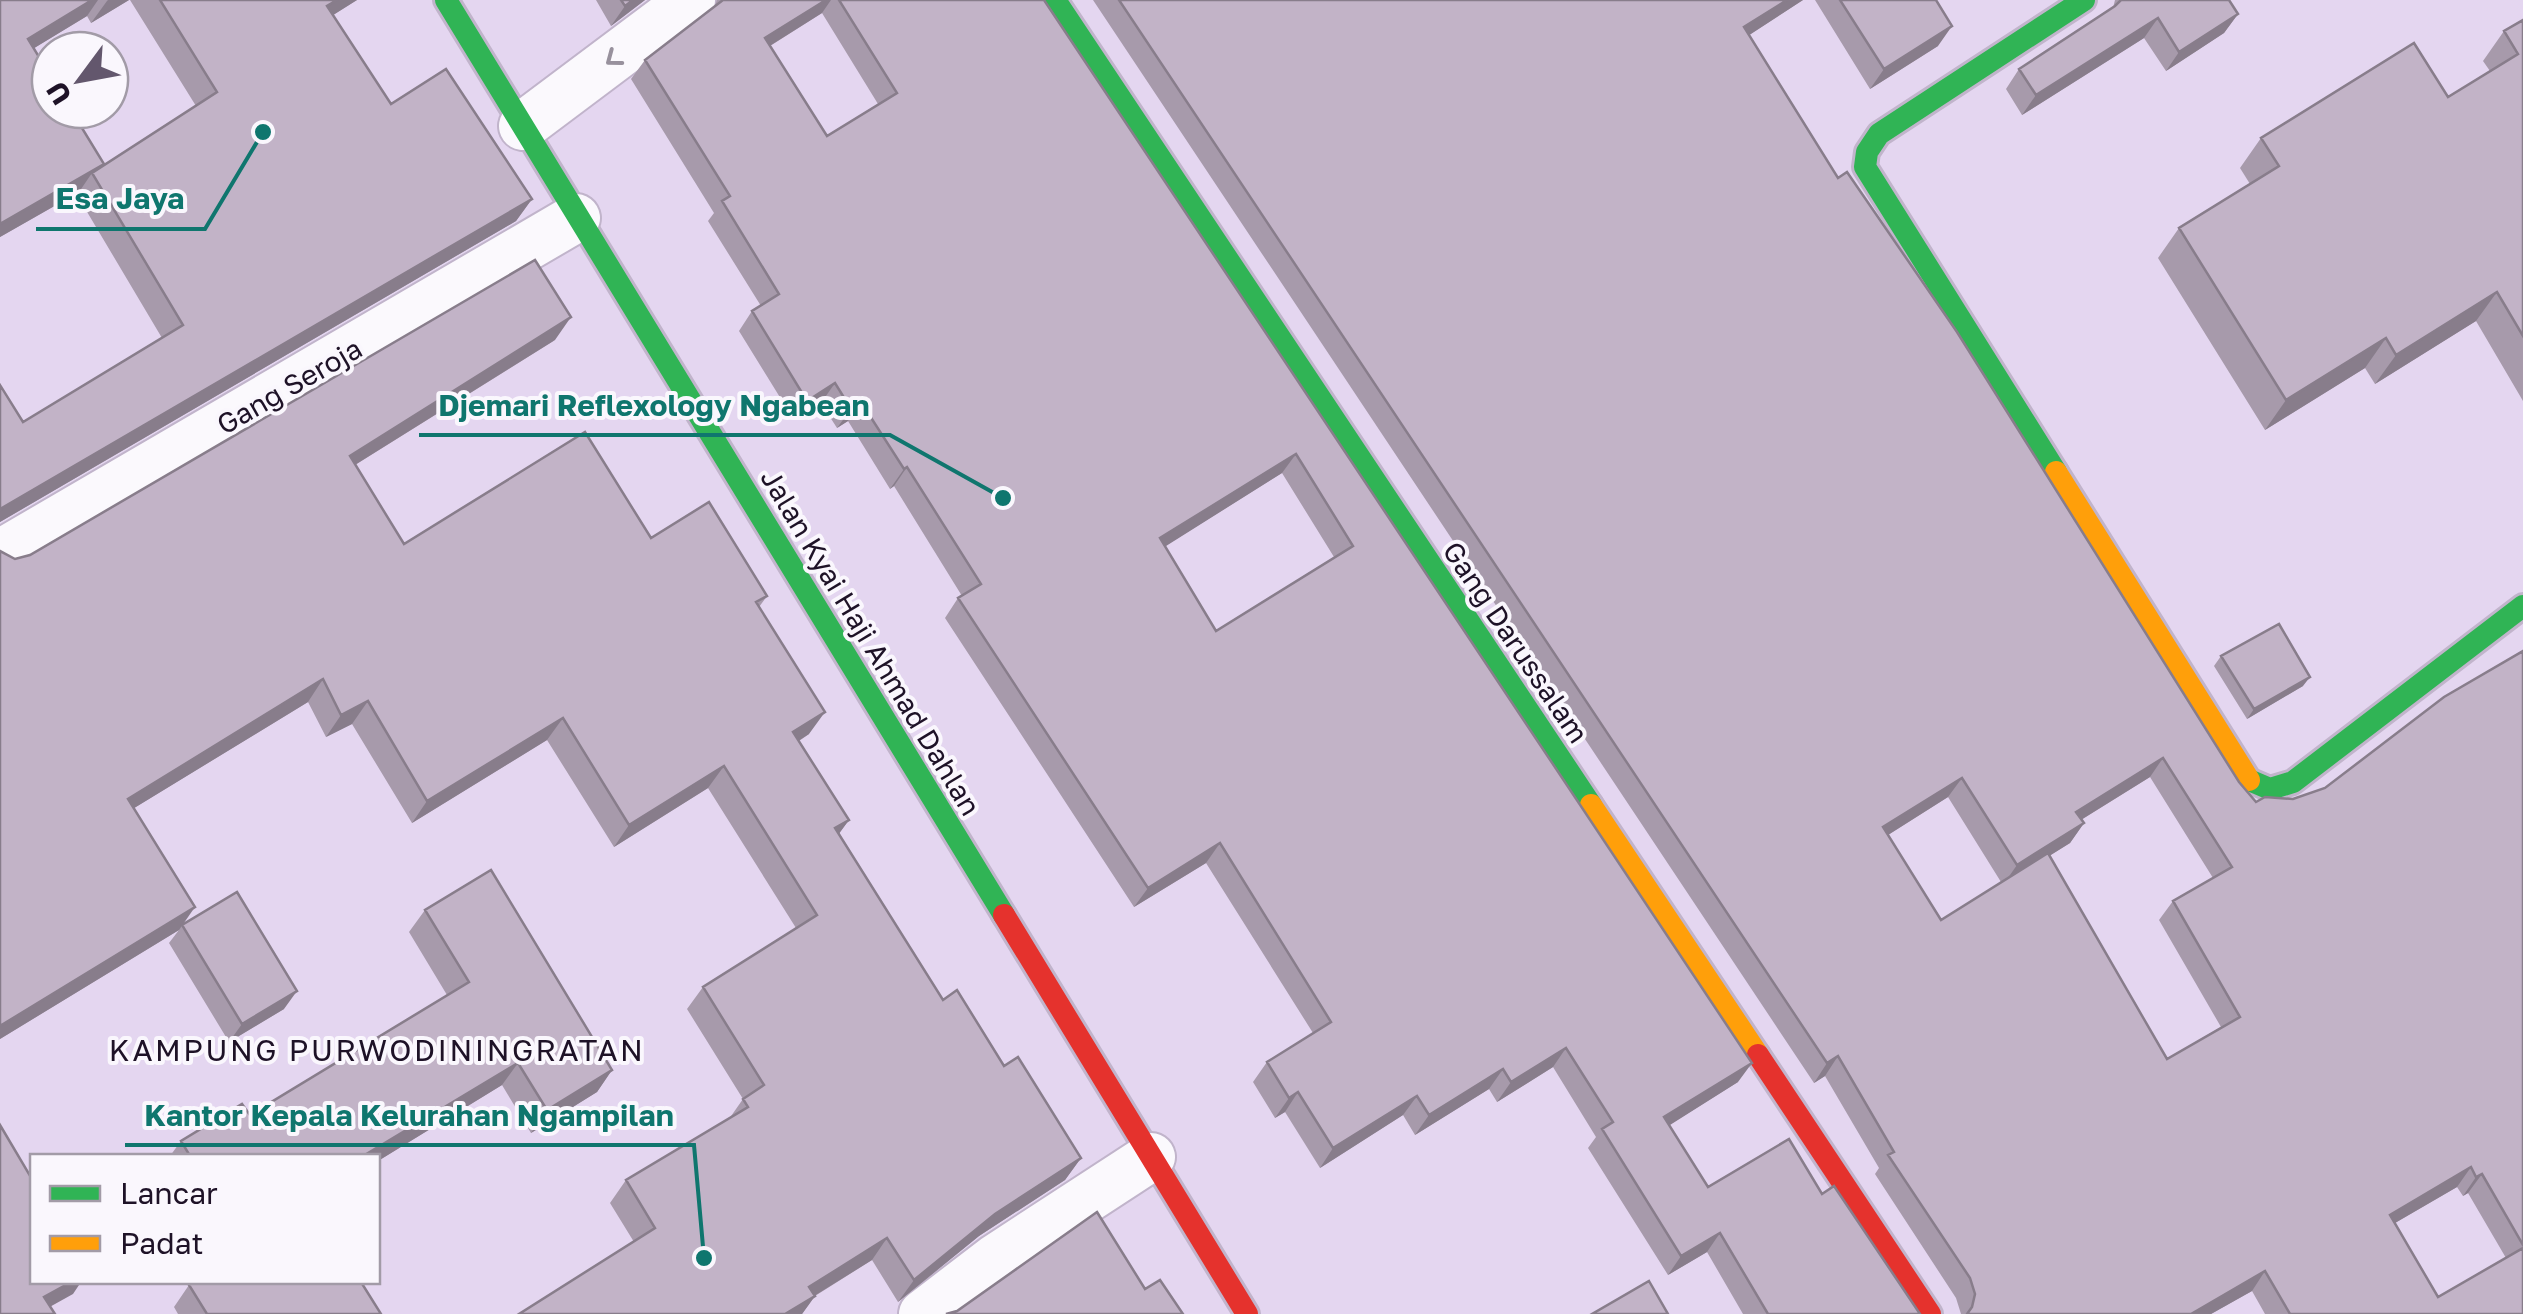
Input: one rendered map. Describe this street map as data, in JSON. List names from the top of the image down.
{
  "streets": {
    "street": ["Gang Seroja", "Jalan Kyai Haji Ahmad Dahlan", "Gang Darussalam"]
  },
  "crossings": [
    ["Gang Seroja", "Jalan Kyai Haji Ahmad Dahlan"]
  ],
  "districts": ["KAMPUNG PURWODININGRATAN"],
  "places": ["Esa Jaya", "Djemari Reflexology Ngabean", "Kantor Kepala Kelurahan Ngampilan"],
  "legend": ["Lancar", "Padat"],
  "north": "bottom left"
}
